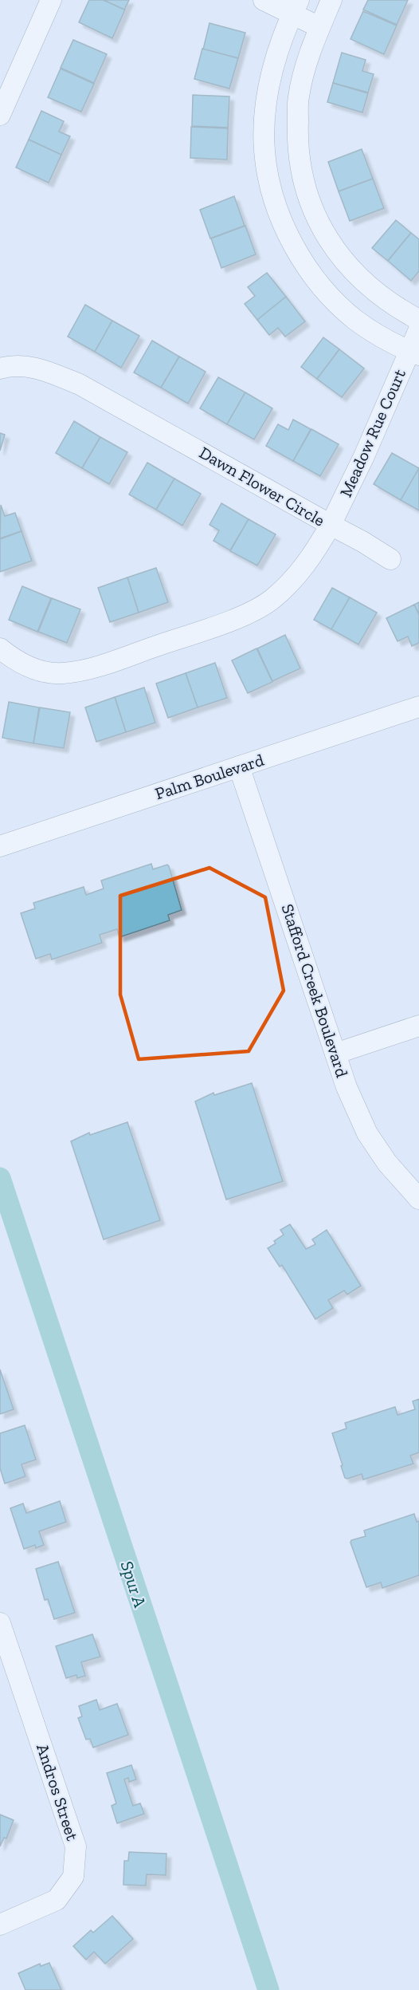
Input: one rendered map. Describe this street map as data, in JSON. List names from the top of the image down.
{
  "streets": {
    "street": [
      "Meadow Rue Court",
      "Dawn Flower Circle",
      "Palm Boulevard",
      "Stafford Creek Boulevard",
      "Andros Street"
    ]
  },
  "crossings": [
    ["Meadow Rue Court", "Dawn Flower Circle"],
    ["Palm Boulevard", "Stafford Creek Boulevard"]
  ],
  "water": ["Spur A"]
}
